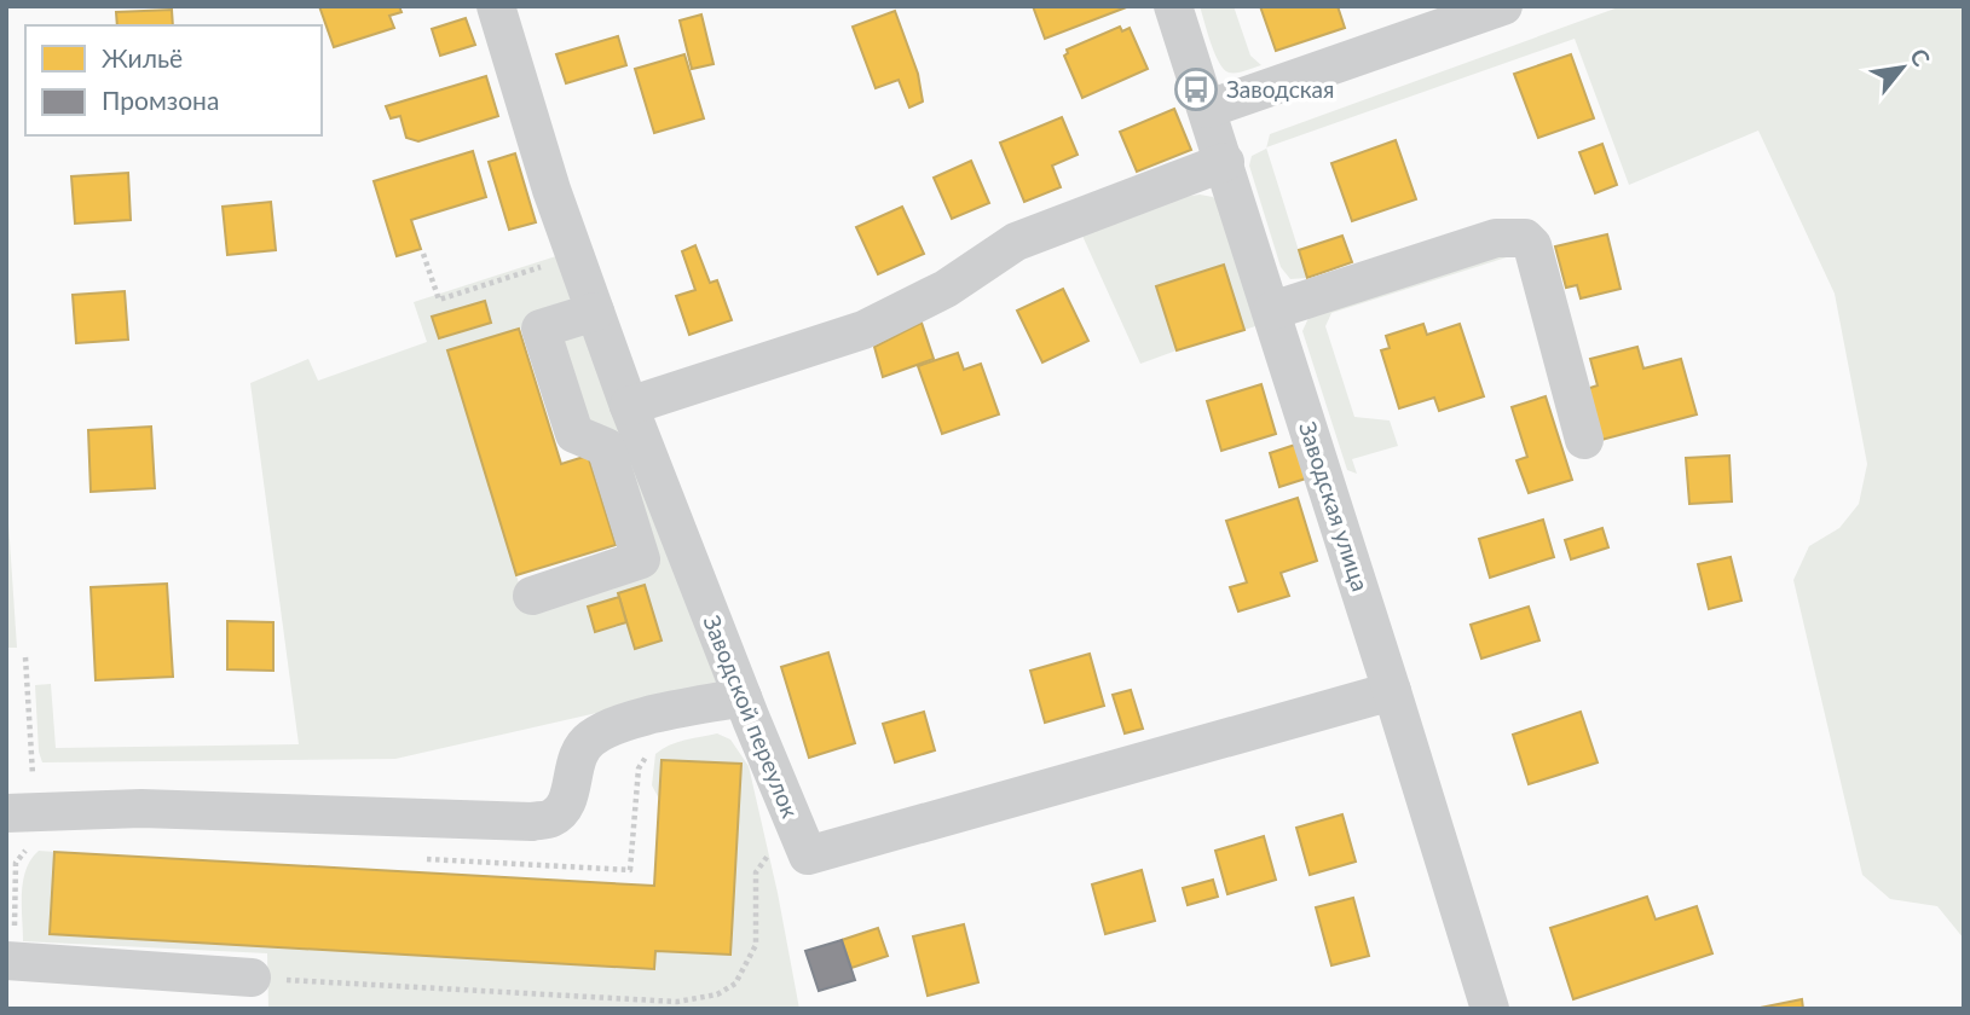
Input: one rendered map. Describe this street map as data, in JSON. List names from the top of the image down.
{
  "streets": {
    "street": ["Заводская улица", "Заводской переулок"]
  },
  "crossings": [
    ["Заводская улица", "Заводской переулок"]
  ],
  "places": {
    "bus stop": ["Заводская"]
  },
  "legend": ["Жильё", "Промзона"],
  "north": "top right"
}
